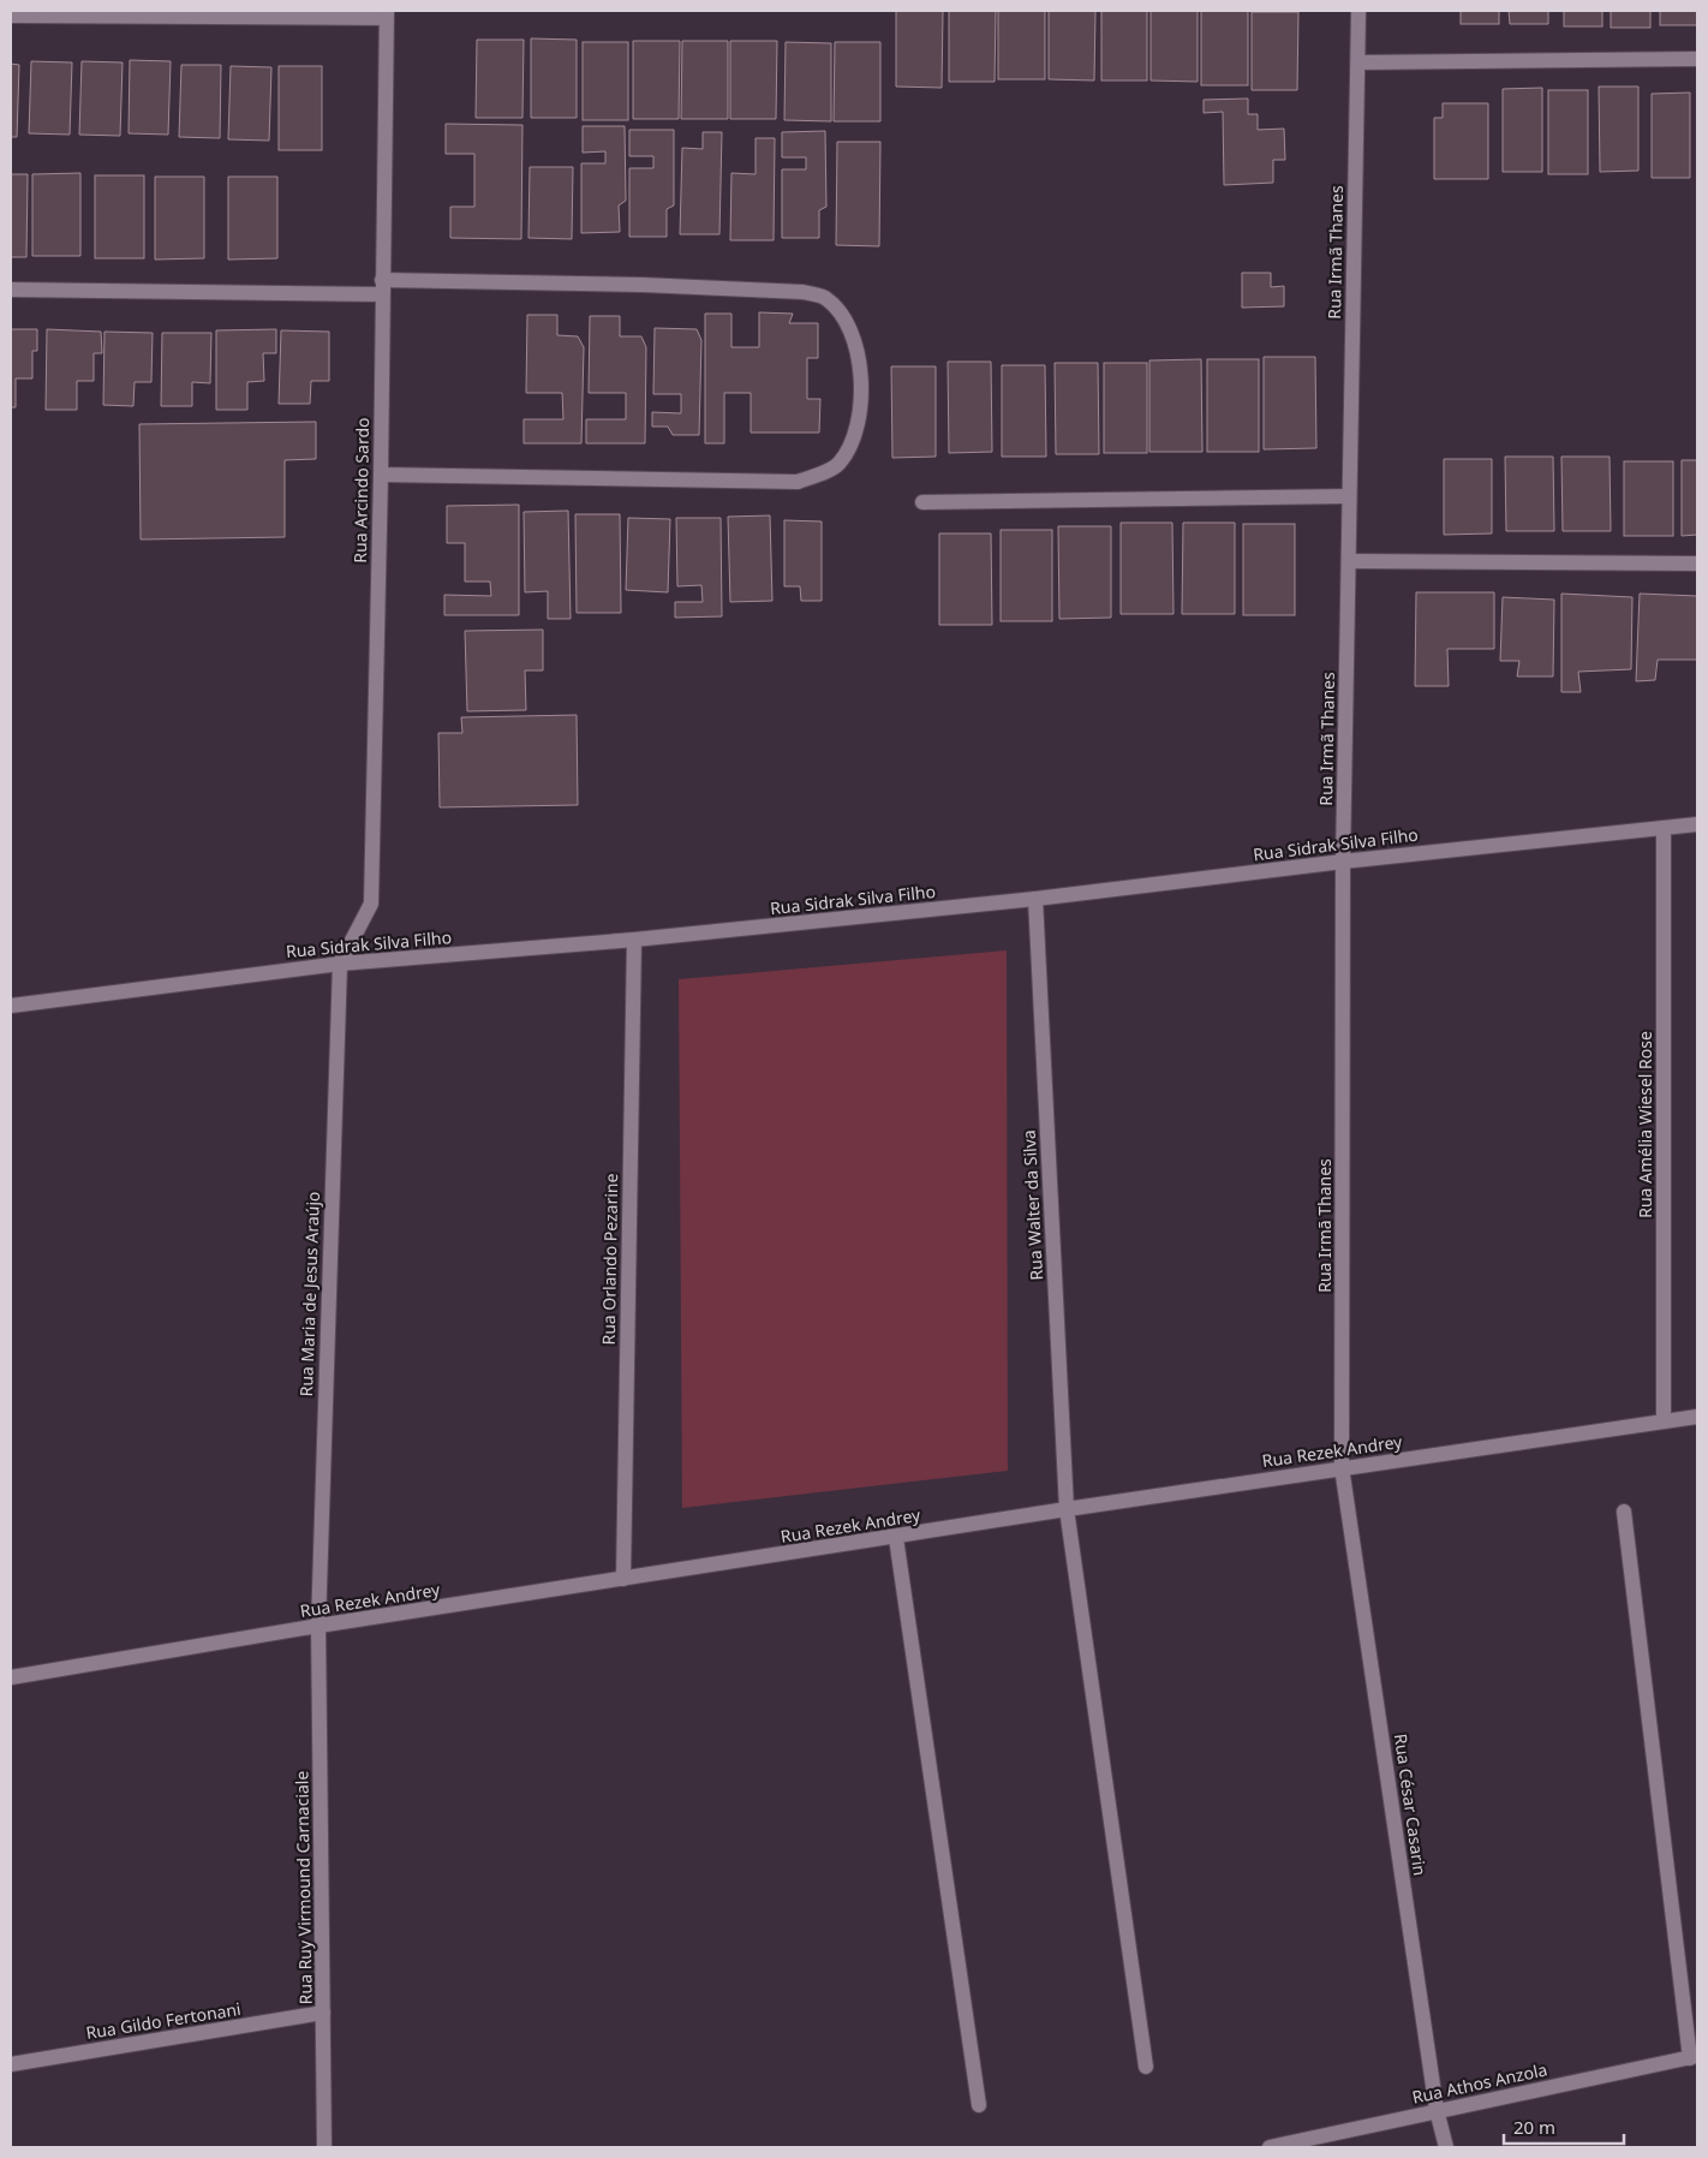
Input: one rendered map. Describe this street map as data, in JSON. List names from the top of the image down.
{
  "streets": {
    "street": [
      "Rua Irmã Thanes",
      "Rua Arcindo Sardo",
      "Rua Sidrak Silva Filho",
      "Rua Amélia Wiesel Rose",
      "Rua Walter da Silva",
      "Rua Orlando Pezarine",
      "Rua Maria de Jesus Araújo",
      "Rua Rezek Andrey",
      "Rua César Casarin",
      "Rua Ruy Virmound Carnaciale",
      "Rua Gildo Fertonani",
      "Rua Athos Anzola"
    ]
  },
  "crossings": [
    ["Rua Irmã Thanes", "Rua Sidrak Silva Filho"],
    ["Rua Irmã Thanes", "Rua Rezek Andrey"],
    ["Rua Irmã Thanes", "Rua César Casarin"],
    ["Rua Arcindo Sardo", "Rua Sidrak Silva Filho"],
    ["Rua Arcindo Sardo", "Rua Maria de Jesus Araújo"],
    ["Rua Sidrak Silva Filho", "Rua Amélia Wiesel Rose"],
    ["Rua Sidrak Silva Filho", "Rua Walter da Silva"],
    ["Rua Sidrak Silva Filho", "Rua Orlando Pezarine"],
    ["Rua Sidrak Silva Filho", "Rua Maria de Jesus Araújo"],
    ["Rua Amélia Wiesel Rose", "Rua Rezek Andrey"],
    ["Rua Walter da Silva", "Rua Rezek Andrey"],
    ["Rua Orlando Pezarine", "Rua Rezek Andrey"],
    ["Rua Maria de Jesus Araújo", "Rua Rezek Andrey"],
    ["Rua Maria de Jesus Araújo", "Rua Ruy Virmound Carnaciale"],
    ["Rua Rezek Andrey", "Rua César Casarin"],
    ["Rua Rezek Andrey", "Rua Ruy Virmound Carnaciale"],
    ["Rua César Casarin", "Rua Athos Anzola"],
    ["Rua Ruy Virmound Carnaciale", "Rua Gildo Fertonani"]
  ],
  "scale_bar": "20 m"
}
